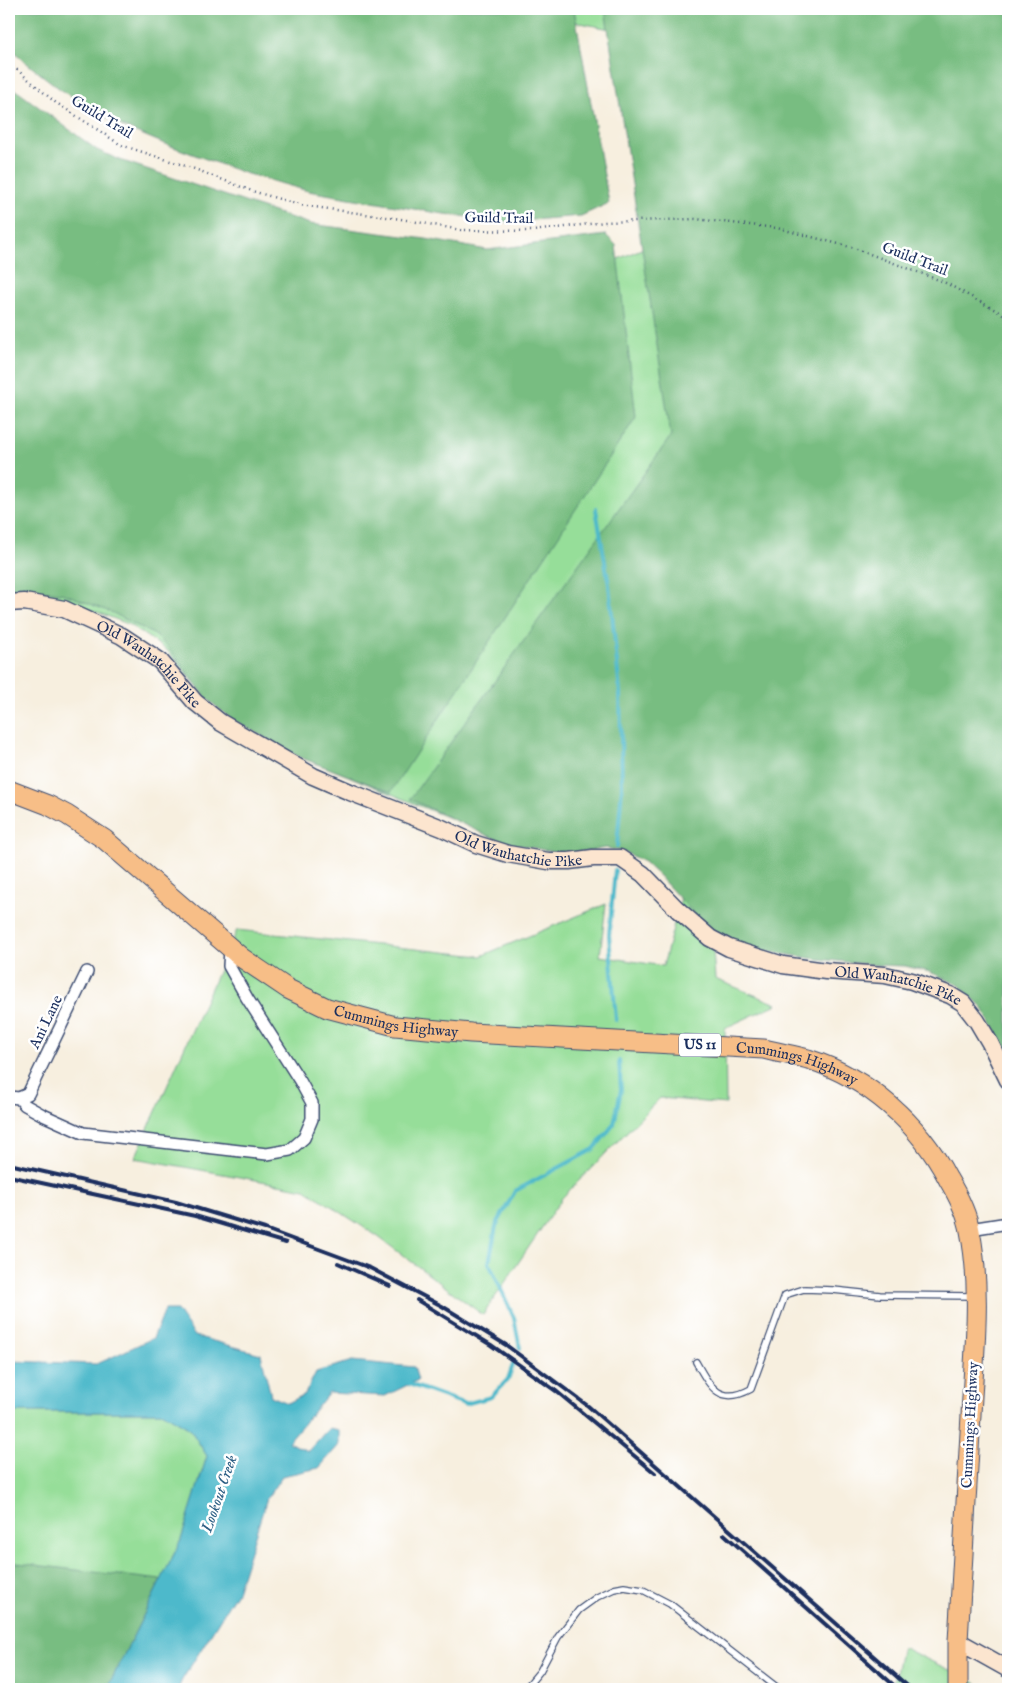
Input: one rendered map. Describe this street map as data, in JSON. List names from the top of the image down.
{
  "streets": {
    "main road": ["Old Wauhatchie Pike", "Cummings Highway", "US 11"],
    "street": ["Ani Lane"],
    "path": ["Guild Trail"]
  },
  "water": ["Lookout Creek"]
}
